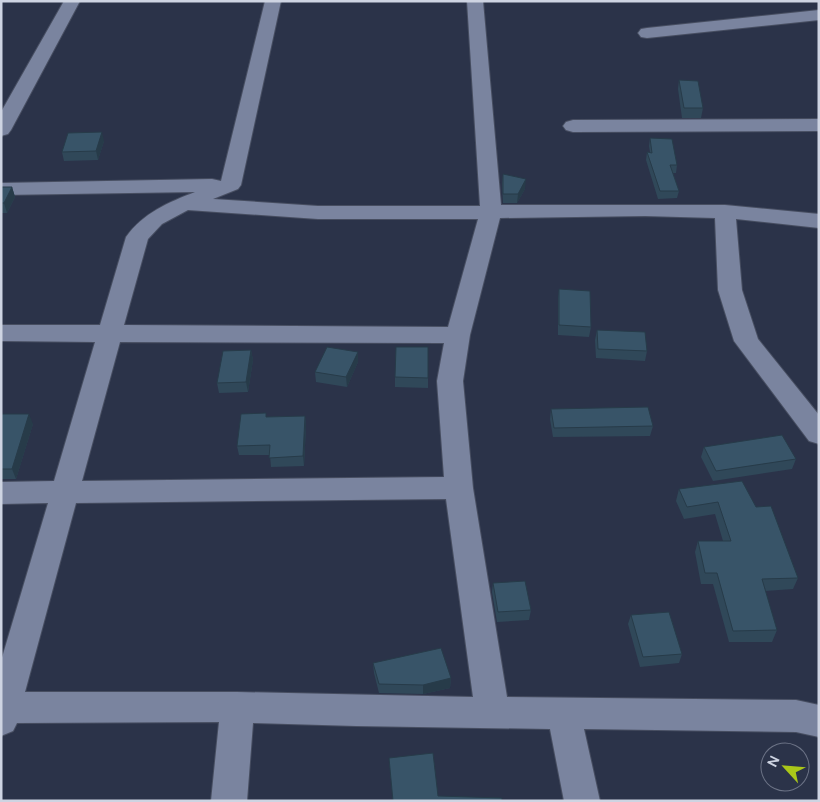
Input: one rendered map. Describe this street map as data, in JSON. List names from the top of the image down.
{
  "north": "top left"
}
